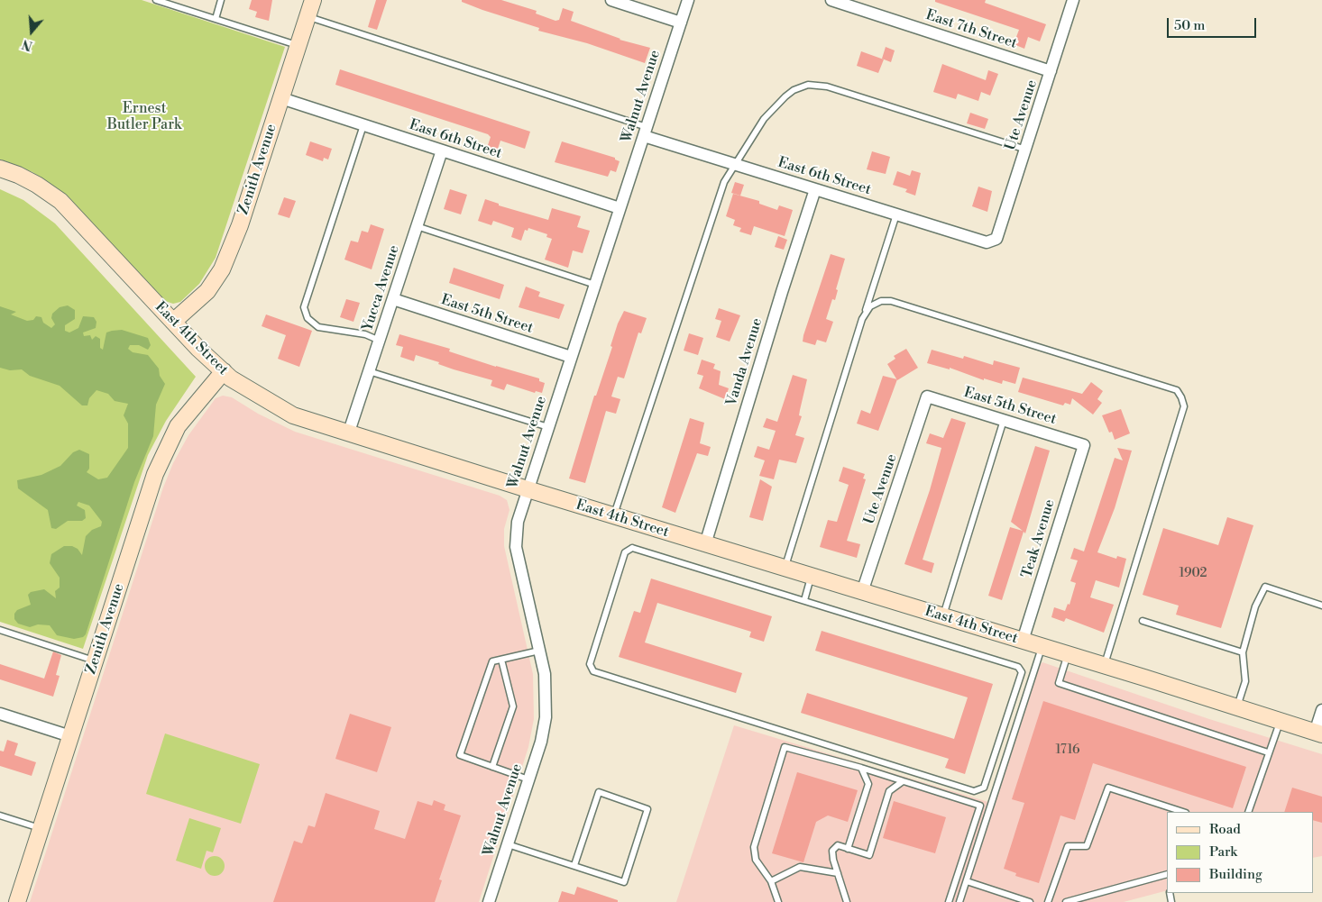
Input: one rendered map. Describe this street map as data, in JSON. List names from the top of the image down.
{
  "streets": {
    "street": [
      "East 7th Street",
      "Walnut Avenue",
      "Ute Avenue",
      "East 6th Street",
      "Zenith Avenue",
      "Yucca Avenue",
      "East 5th Street",
      "East 4th Street",
      "Vanda Avenue",
      "Teak Avenue"
    ]
  },
  "crossings": [
    ["East 7th Street", "Ute Avenue"],
    ["Walnut Avenue", "East 6th Street"],
    ["Walnut Avenue", "East 5th Street"],
    ["Walnut Avenue", "East 4th Street"],
    ["Ute Avenue", "East 6th Street"],
    ["Ute Avenue", "East 5th Street"],
    ["Ute Avenue", "East 4th Street"],
    ["East 6th Street", "Zenith Avenue"],
    ["East 6th Street", "Yucca Avenue"],
    ["East 6th Street", "Vanda Avenue"],
    ["Zenith Avenue", "East 4th Street"],
    ["Yucca Avenue", "East 5th Street"],
    ["Yucca Avenue", "East 4th Street"],
    ["East 5th Street", "Teak Avenue"],
    ["East 4th Street", "Vanda Avenue"],
    ["East 4th Street", "Teak Avenue"]
  ],
  "parks": ["Ernest Butler Park"],
  "house_numbers": ["1902", "1716"],
  "legend": ["Road", "Park", "Building"],
  "scale_bar": "50 m",
  "north": "bottom"
}
